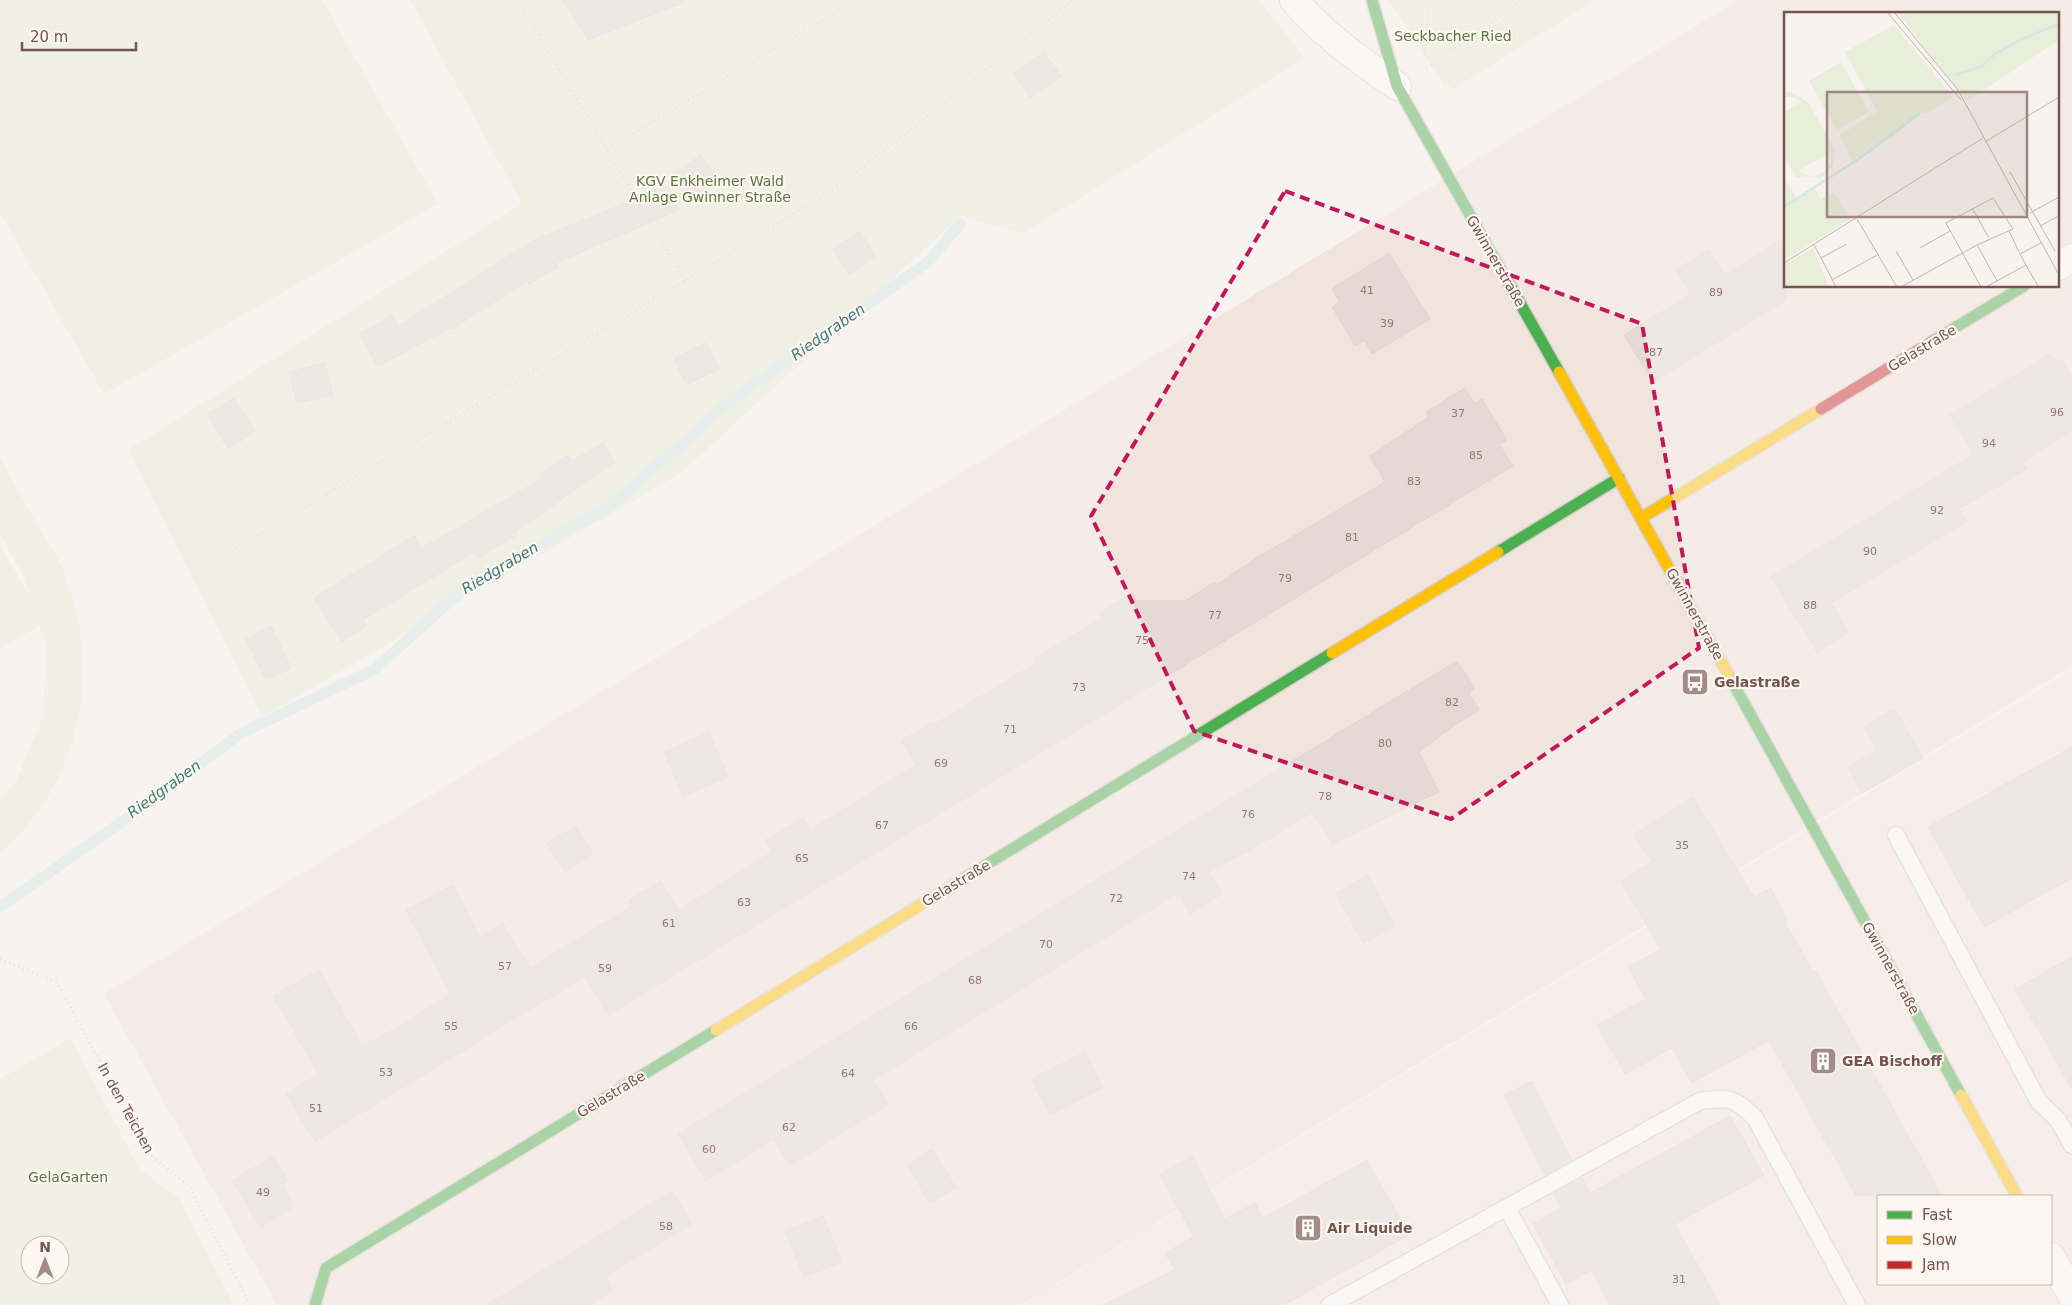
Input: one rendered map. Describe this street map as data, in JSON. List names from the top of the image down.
{
  "streets": {
    "street": ["Gwinnerstraße", "Gelastraße"],
    "path": ["In den Teichen"]
  },
  "crossings": [
    ["Gwinnerstraße", "Gelastraße"]
  ],
  "water": ["Riedgraben"],
  "parks": ["Seckbacher Ried", "KGV Enkheimer Wald Anlage Gwinner Straße", "GelaGarten"],
  "places": {
    "bus stop": ["Gelastraße"],
    "building": ["GEA Bischoff", "Air Liquide"]
  },
  "house_numbers": [
    "41",
    "89",
    "39",
    "87",
    "96",
    "37",
    "94",
    "85",
    "83",
    "92",
    "81",
    "90",
    "79",
    "88",
    "77",
    "75",
    "73",
    "82",
    "71",
    "80",
    "69",
    "78",
    "76",
    "67",
    "35",
    "65",
    "74",
    "72",
    "63",
    "61",
    "70",
    "57",
    "59",
    "68",
    "55",
    "66",
    "53",
    "64",
    "51",
    "62",
    "60",
    "49",
    "58",
    "31"
  ],
  "legend": ["Fast", "Slow", "Jam"],
  "scale_bar": "20 m",
  "north": "top"
}
